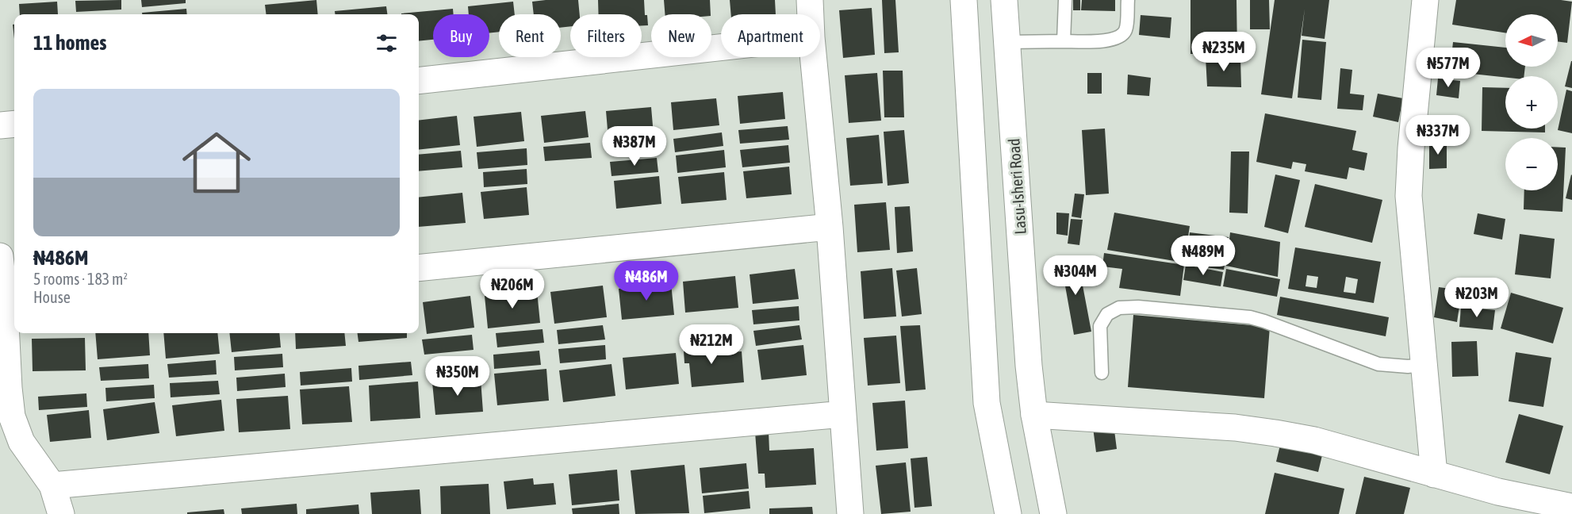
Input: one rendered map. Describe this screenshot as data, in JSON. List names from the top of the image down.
{
  "streets": {
    "street": ["Lasu-Isheri Road"]
  },
  "north": "left",
  "page": {
    "map_buttons": ["+", "−"],
    "chip": [
      "Buy",
      "Rent",
      "Filters",
      "New",
      "Apartment"
    ],
    "heading": "11 homes",
    "price": [
      "₦235M",
      "₦577M",
      "₦337M",
      "₦387M",
      "₦489M",
      "₦304M",
      "₦486M",
      "₦206M",
      "₦203M",
      "₦212M",
      "₦350M"
    ],
    "list": [
      {
        "name": "₦486M",
        "note": "5 rooms · 183 m² · House"
      }
    ]
  }
}
